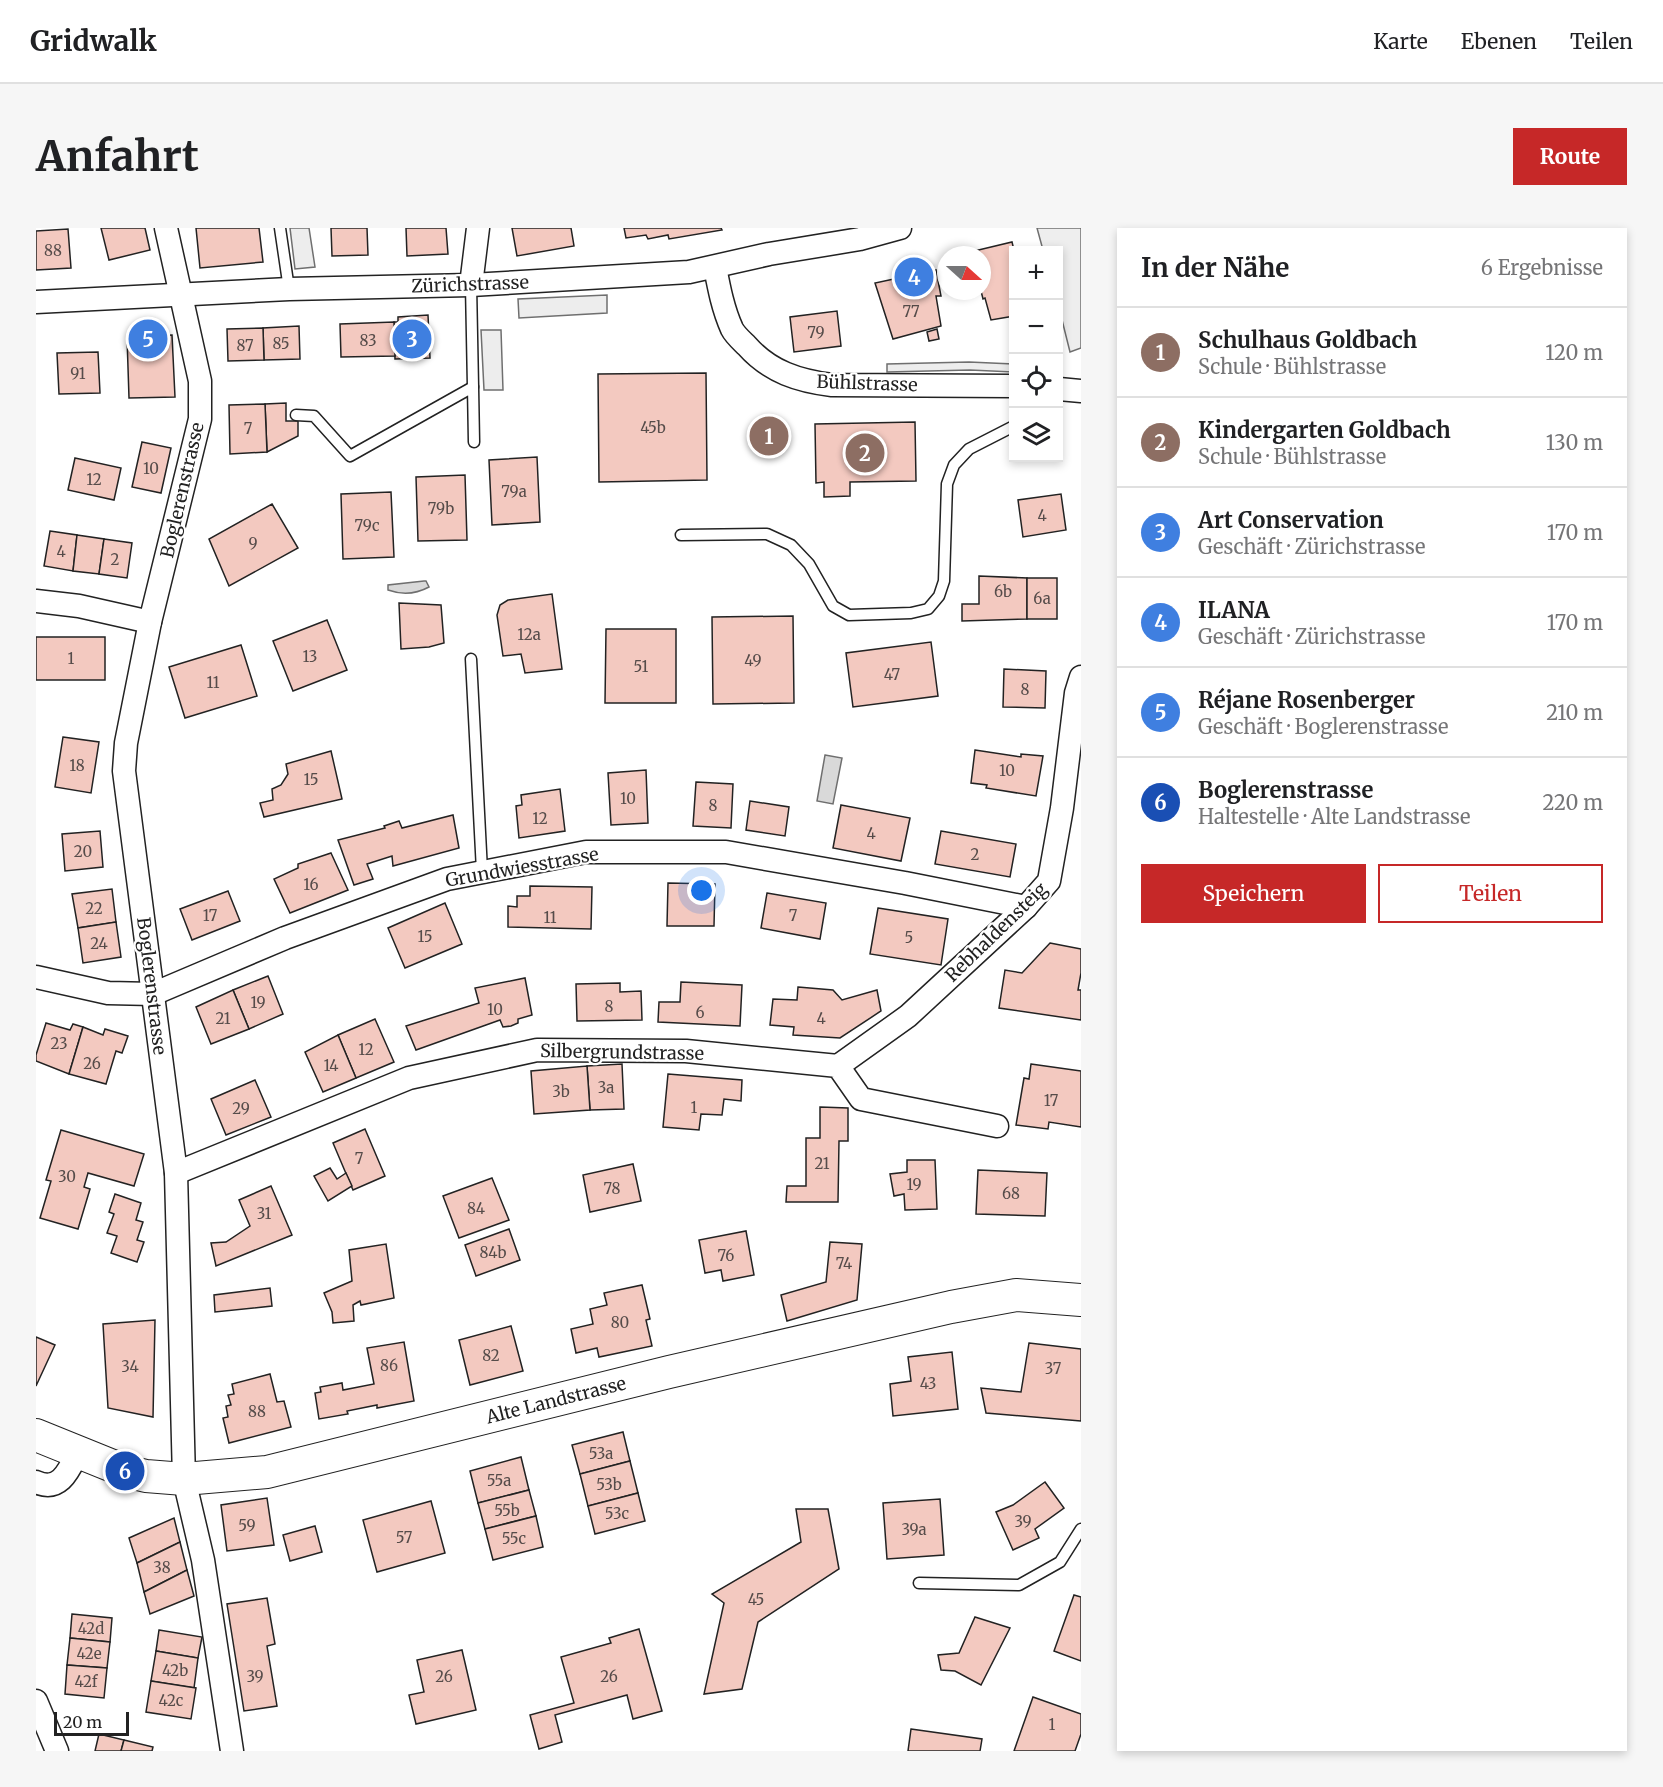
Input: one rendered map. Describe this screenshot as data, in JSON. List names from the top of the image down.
{
  "streets": {
    "main road": ["Alte Landstrasse"],
    "street": [
      "Zürichstrasse",
      "Bühlstrasse",
      "Boglerenstrasse",
      "Grundwiesstrasse",
      "Rebhaldensteig",
      "Silbergrundstrasse"
    ]
  },
  "crossings": [
    ["Zürichstrasse", "Bühlstrasse"],
    ["Zürichstrasse", "Boglerenstrasse"],
    ["Boglerenstrasse", "Grundwiesstrasse"],
    ["Boglerenstrasse", "Silbergrundstrasse"],
    ["Boglerenstrasse", "Alte Landstrasse"],
    ["Grundwiesstrasse", "Rebhaldensteig"],
    ["Rebhaldensteig", "Silbergrundstrasse"]
  ],
  "house_numbers": [
    "88",
    "77",
    "79",
    "83",
    "85",
    "87",
    "91",
    "45b",
    "7",
    "10",
    "12",
    "79a",
    "79b",
    "4",
    "79c",
    "9",
    "4",
    "2",
    "6b",
    "6a",
    "12a",
    "13",
    "1",
    "49",
    "51",
    "47",
    "11",
    "8",
    "18",
    "10",
    "15",
    "10",
    "8",
    "12",
    "4",
    "20",
    "2",
    "16",
    "22",
    "17",
    "7",
    "11",
    "15",
    "5",
    "24",
    "19",
    "8",
    "10",
    "6",
    "21",
    "4",
    "23",
    "12",
    "26",
    "14",
    "3a",
    "3b",
    "17",
    "1",
    "29",
    "7",
    "21",
    "30",
    "19",
    "78",
    "68",
    "84",
    "31",
    "84b",
    "76",
    "74",
    "80",
    "82",
    "86",
    "34",
    "37",
    "43",
    "88",
    "53a",
    "55a",
    "53b",
    "55b",
    "53c",
    "39",
    "59",
    "39a",
    "57",
    "55c",
    "38",
    "45",
    "42d",
    "42e",
    "42b",
    "39",
    "26",
    "26",
    "42f",
    "42c",
    "1"
  ],
  "scale_bar": "20 m",
  "north": "right",
  "page": {
    "header": "Gridwalk",
    "nav": ["Karte", "Ebenen", "Teilen"],
    "buttons": [
      "Route",
      ["Speichern", "Teilen"]
    ],
    "title": "Anfahrt",
    "heading": ["In der Nähe", "6 Ergebnisse"],
    "map_buttons": ["+", "−"],
    "pins": [
      "4",
      "3",
      "5",
      "1",
      "2",
      "6"
    ],
    "list": [
      {
        "mark": "1",
        "name": "Schulhaus Goldbach",
        "note": "Schule · Bühlstrasse",
        "value": "120 m"
      },
      {
        "mark": "2",
        "name": "Kindergarten Goldbach",
        "note": "Schule · Bühlstrasse",
        "value": "130 m"
      },
      {
        "mark": "3",
        "name": "Art Conservation",
        "note": "Geschäft · Zürichstrasse",
        "value": "170 m"
      },
      {
        "mark": "4",
        "name": "ILANA",
        "note": "Geschäft · Zürichstrasse",
        "value": "170 m"
      },
      {
        "mark": "5",
        "name": "Réjane Rosenberger",
        "note": "Geschäft · Boglerenstrasse",
        "value": "210 m"
      },
      {
        "mark": "6",
        "name": "Boglerenstrasse",
        "note": "Haltestelle · Alte Landstrasse",
        "value": "220 m"
      }
    ],
    "scale": "20 m"
  }
}
